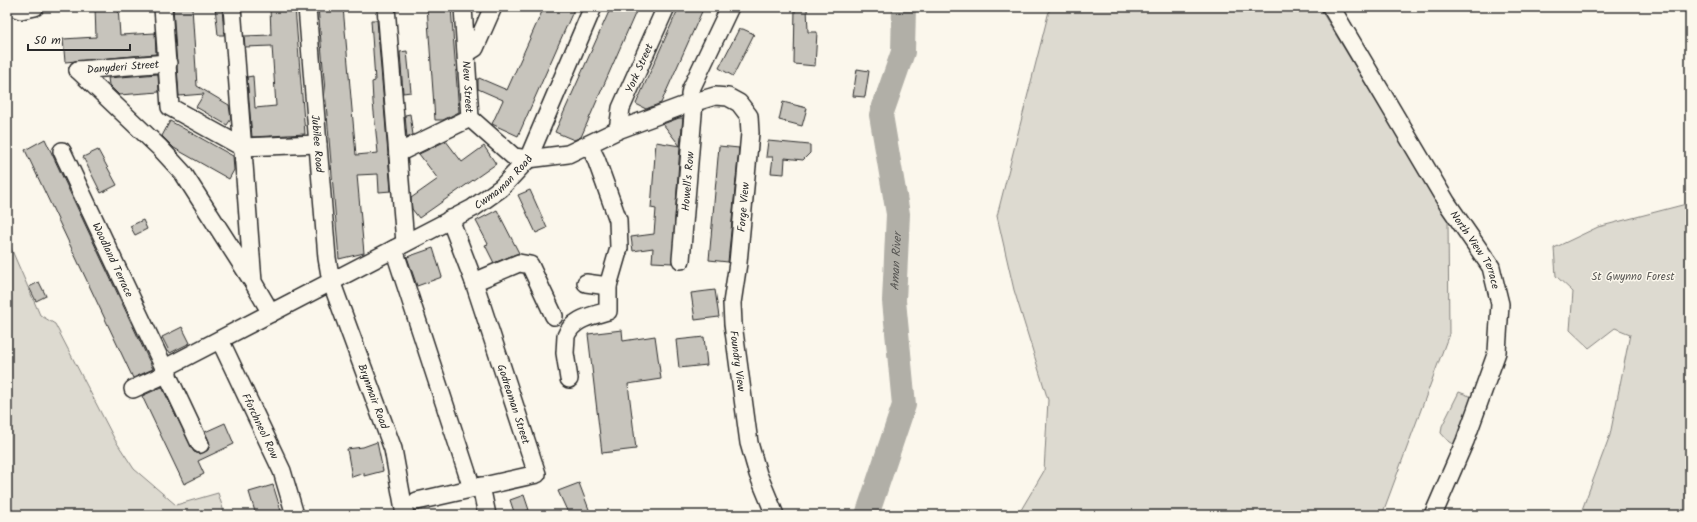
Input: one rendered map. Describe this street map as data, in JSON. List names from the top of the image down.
{
  "streets": {
    "street": [
      "Danyderi Street",
      "York Street",
      "New Street",
      "Jubilee Road",
      "Cwmaman Road",
      "Howell's Row",
      "Forge View",
      "North View Terrace",
      "Woodland Terrace",
      "Foundry View",
      "Brynmair Road",
      "Godreaman Street",
      "Fforchneol Row"
    ]
  },
  "crossings": [
    ["York Street", "Forge View"],
    ["New Street", "Cwmaman Road"],
    ["New Street", "Forge View"],
    ["Jubilee Road", "Cwmaman Road"],
    ["Jubilee Road", "Brynmair Road"],
    ["Cwmaman Road", "Forge View"],
    ["Cwmaman Road", "Brynmair Road"],
    ["Cwmaman Road", "Godreaman Street"],
    ["Howell's Row", "Forge View"],
    ["Forge View", "Foundry View"]
  ],
  "water": ["Aman River"],
  "parks": ["St Gwynno Forest"],
  "scale_bar": "50 m"
}
